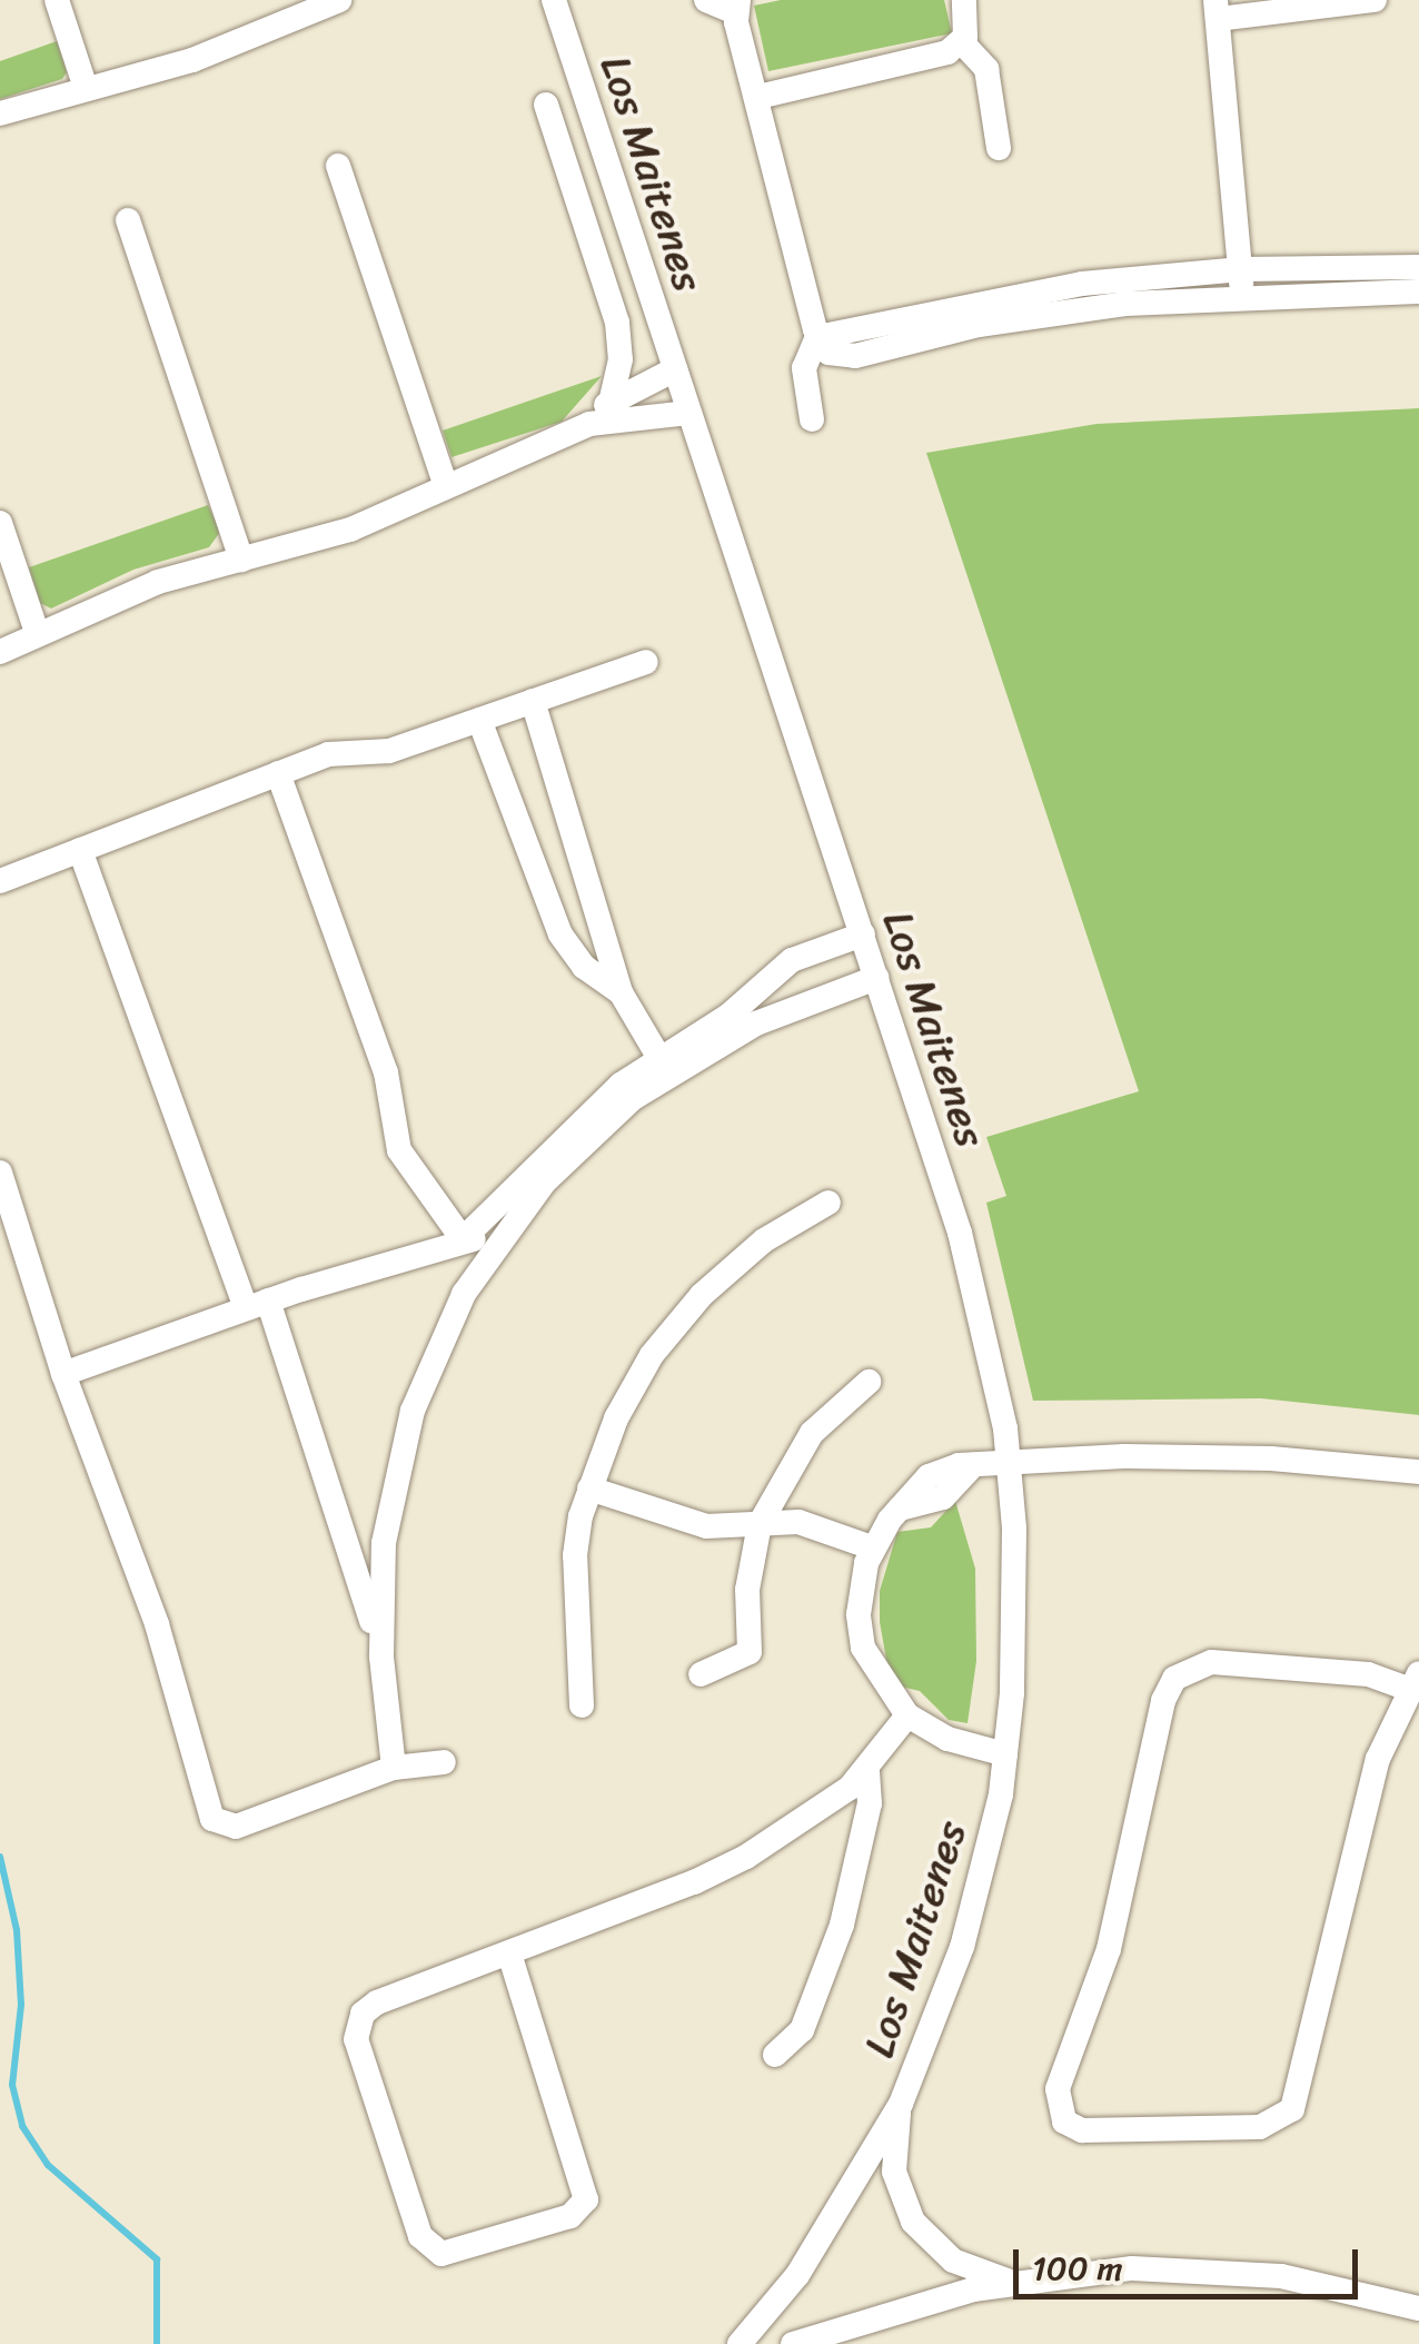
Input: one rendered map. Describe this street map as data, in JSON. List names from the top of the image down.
{
  "streets": {
    "street": ["Los Maitenes"]
  },
  "scale_bar": "100 m"
}
